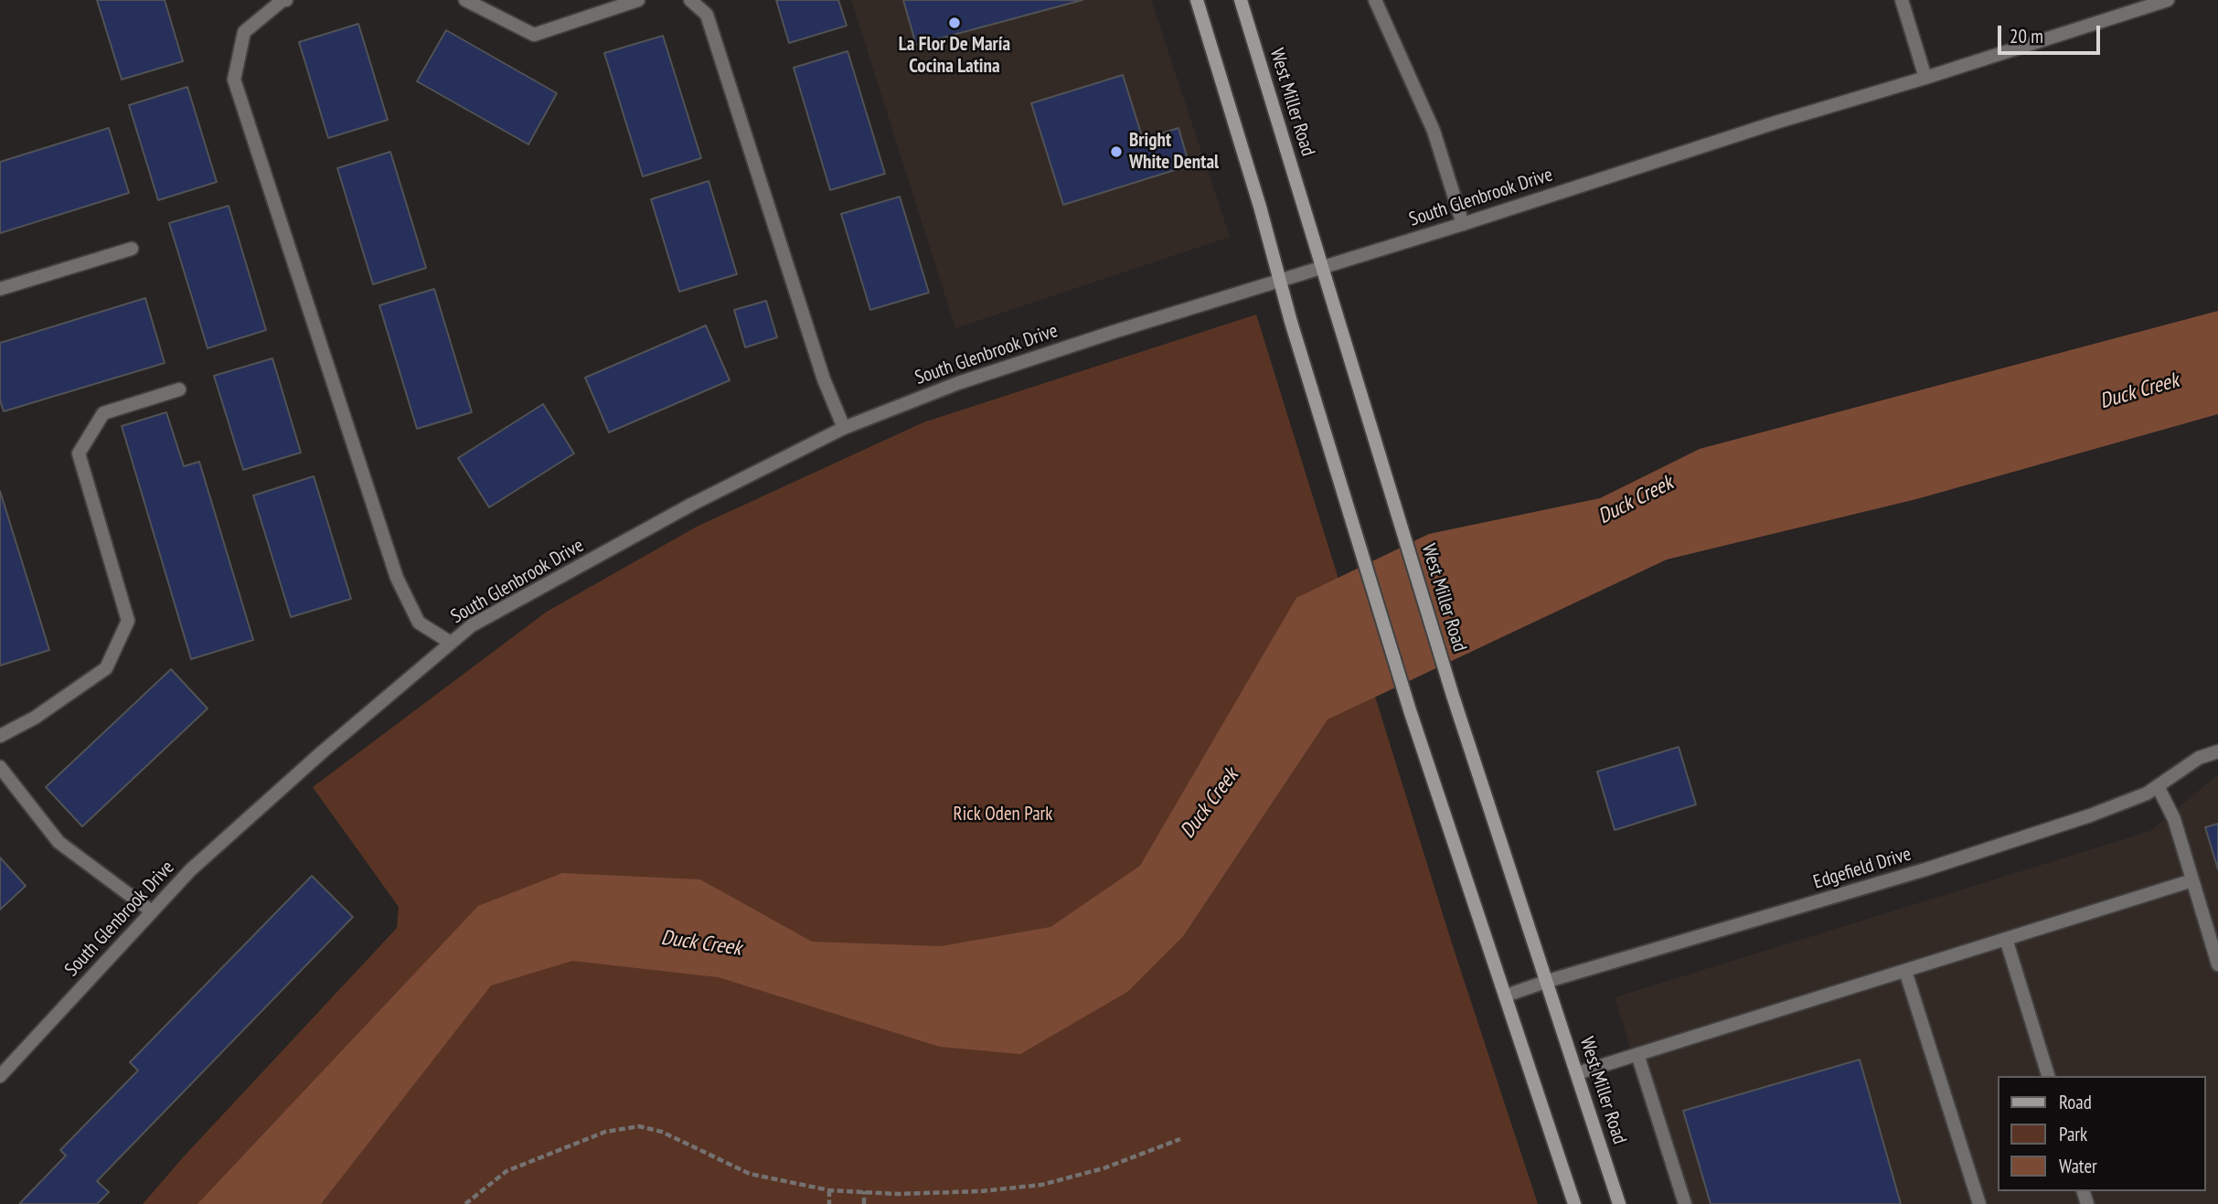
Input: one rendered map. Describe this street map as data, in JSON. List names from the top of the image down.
{
  "streets": {
    "main road": ["West Miller Road"],
    "street": ["South Glenbrook Drive", "Edgefield Drive"]
  },
  "crossings": [
    ["West Miller Road", "South Glenbrook Drive"],
    ["West Miller Road", "Edgefield Drive"]
  ],
  "water": ["Duck Creek"],
  "parks": ["Rick Oden Park"],
  "places": ["La Flor De María Cocina Latina", "Bright White Dental"],
  "legend": ["Road", "Park", "Water"],
  "scale_bar": "20 m"
}
